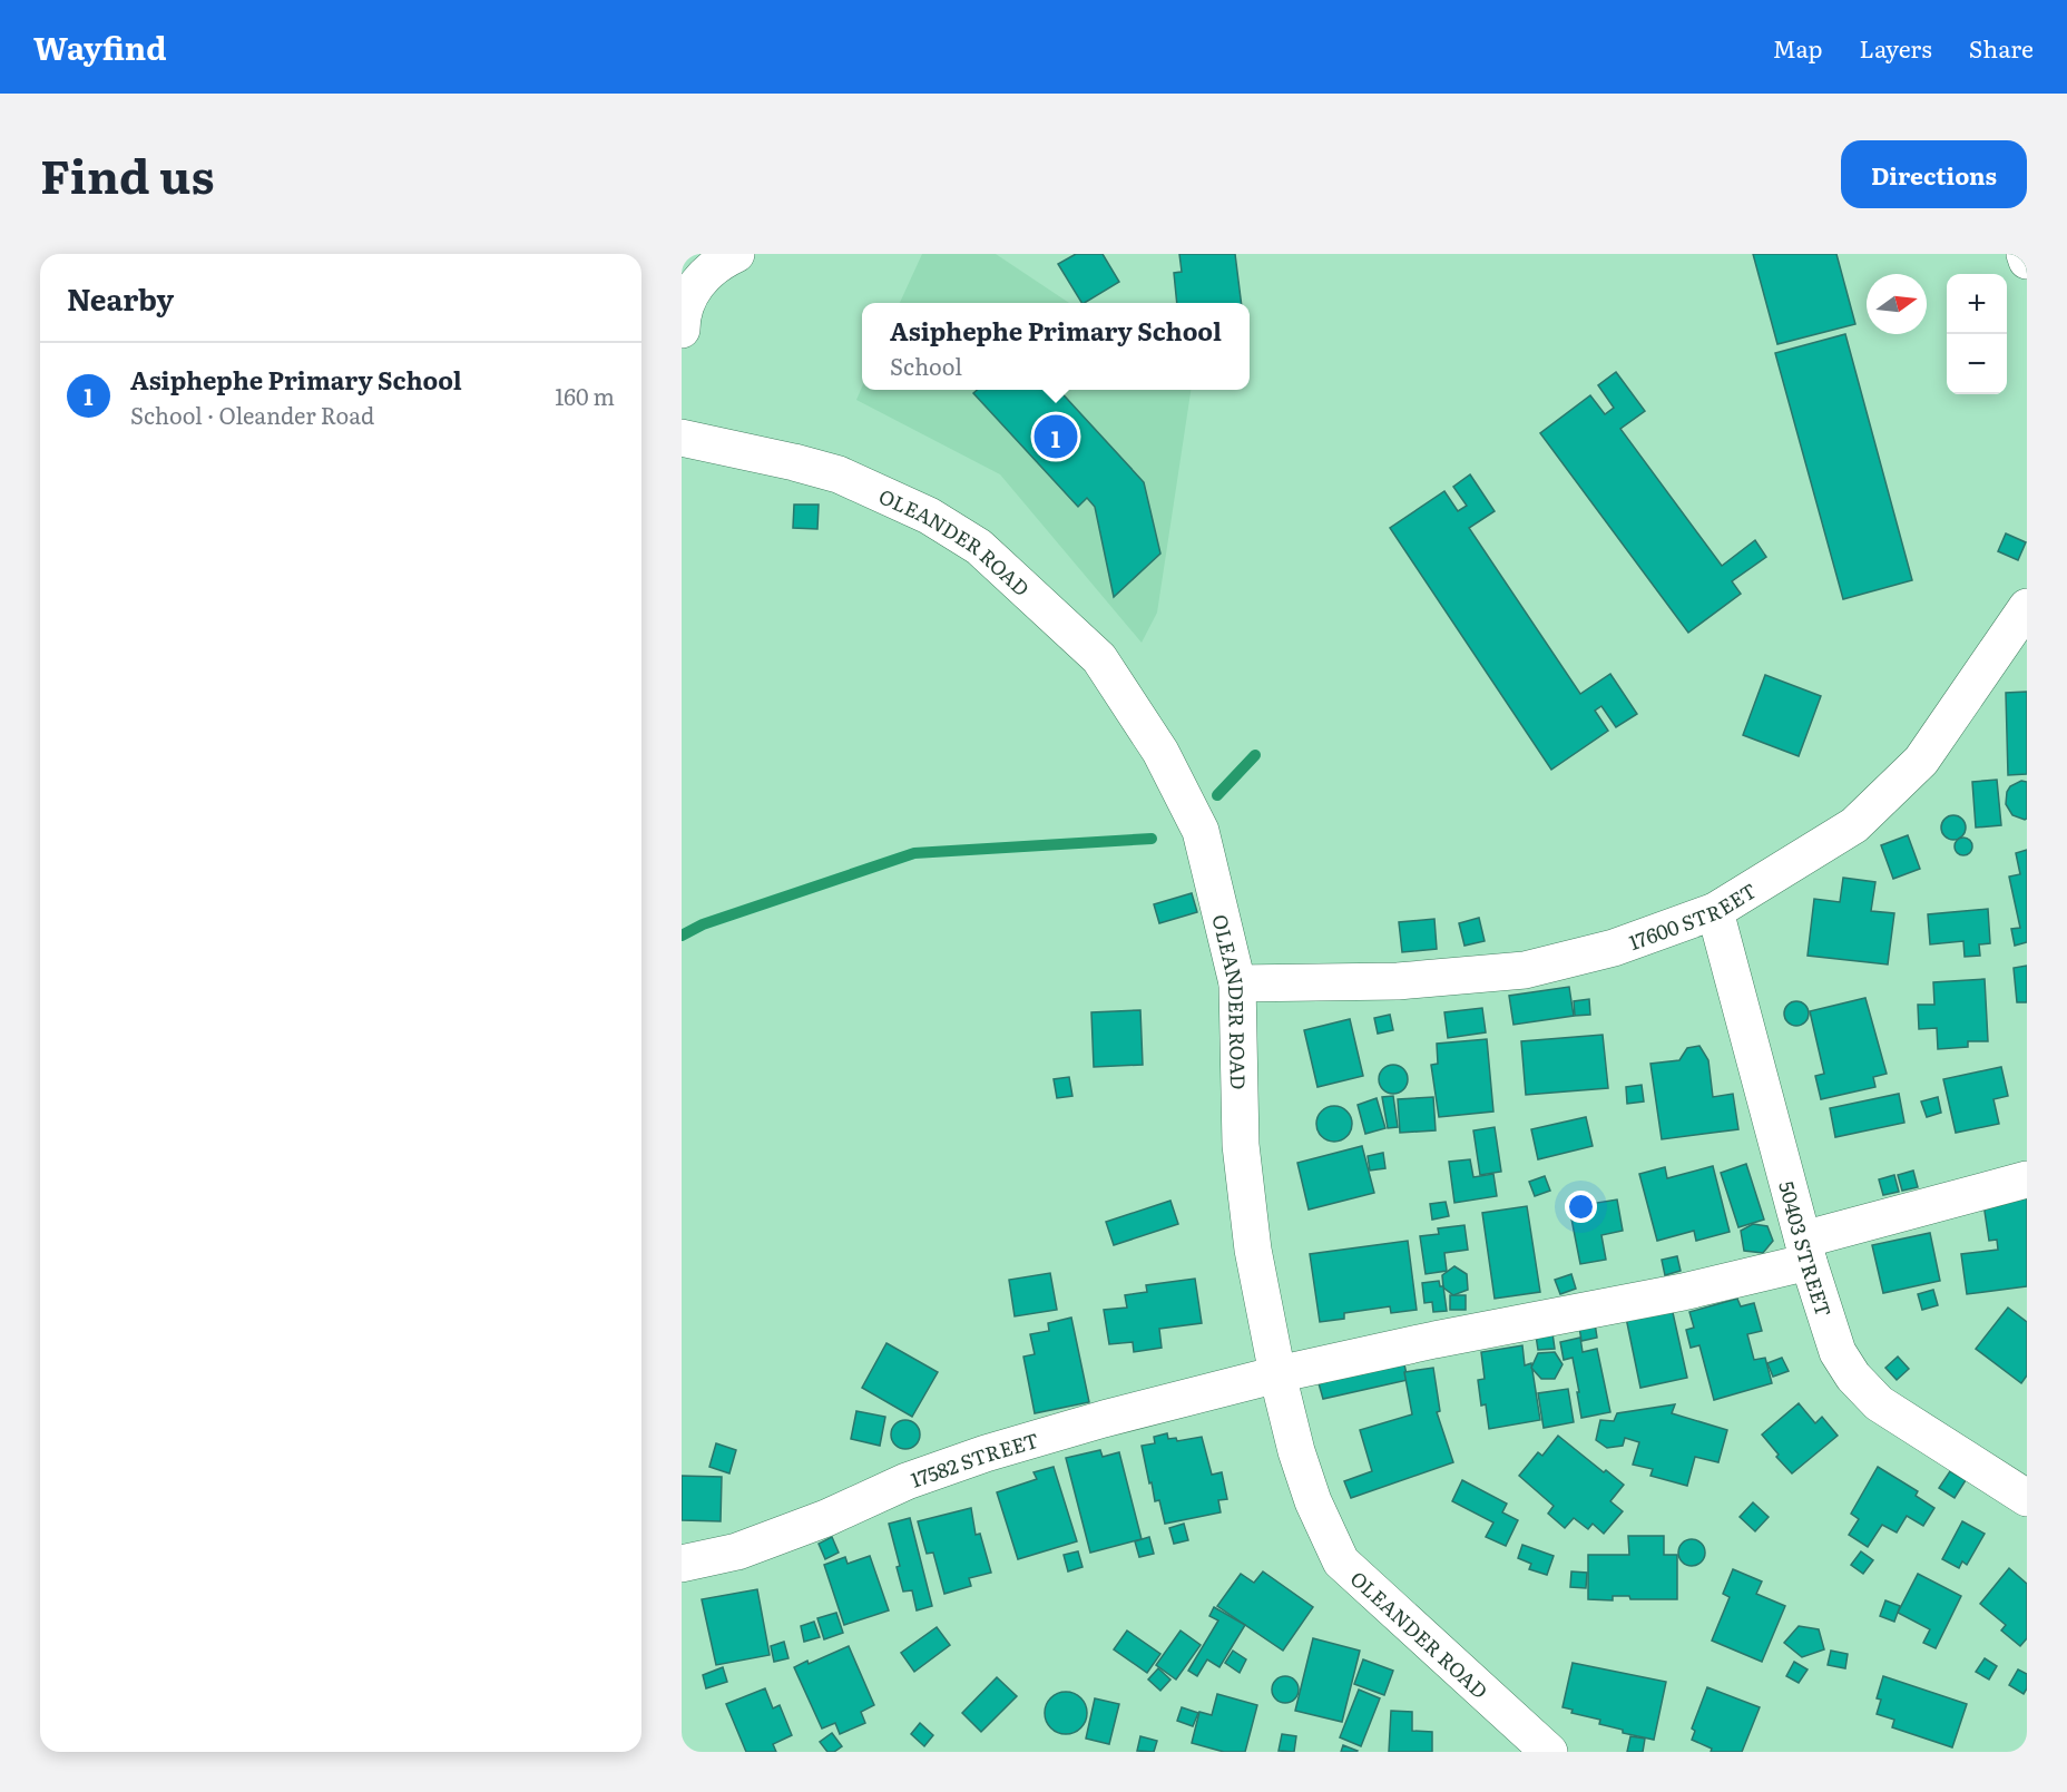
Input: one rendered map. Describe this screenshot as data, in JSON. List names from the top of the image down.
{
  "streets": {
    "street": [
      "OLEANDER ROAD",
      "17600 STREET",
      "50403 STREET",
      "17582 STREET"
    ]
  },
  "crossings": [
    ["OLEANDER ROAD", "17600 STREET"],
    ["OLEANDER ROAD", "17582 STREET"],
    ["17600 STREET", "50403 STREET"],
    ["50403 STREET", "17582 STREET"]
  ],
  "north": "right",
  "page": {
    "header": "Wayfind",
    "nav": ["Map", "Layers", "Share"],
    "title": "Find us",
    "buttons": "Directions",
    "heading": "Nearby",
    "map_buttons": ["+", "−"],
    "popup": ["Asiphephe Primary School", "School"],
    "list": [
      {
        "mark": "1",
        "name": "Asiphephe Primary School",
        "note": "School · Oleander Road",
        "value": "160 m"
      }
    ],
    "pins": "1"
  }
}
